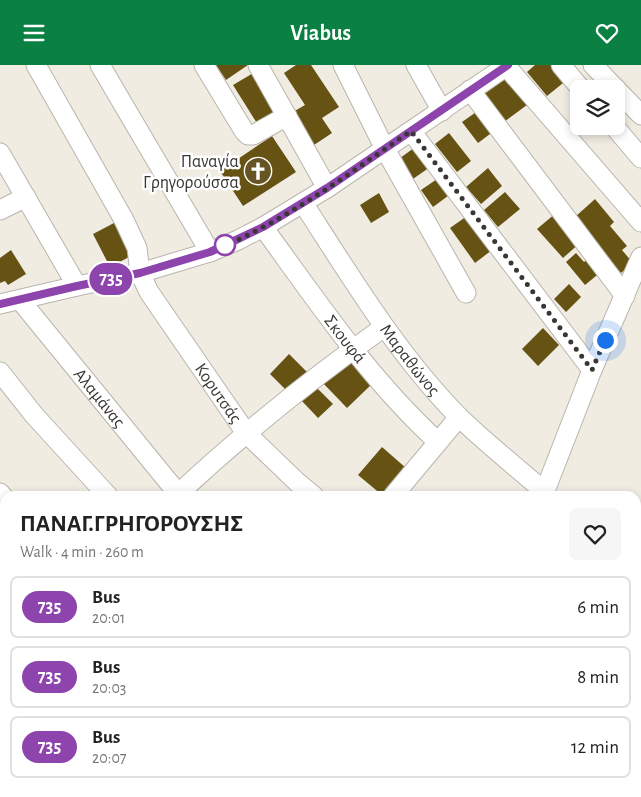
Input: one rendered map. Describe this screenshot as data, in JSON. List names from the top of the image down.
{
  "streets": {
    "street": [
      "Σκουφά",
      "Μαραθώνος",
      "Κορυτσάς",
      "Αλαμάνας"
    ]
  },
  "places": {
    "church": ["Παναγία Γρηγορούσσα"]
  },
  "lines": ["bus line 735"],
  "page": {
    "header": "Viabus",
    "on_map": "735",
    "heading": ["ΠΑΝΑΓ.ΓΡΗΓΟΡΟΥΣΗΣ", "Walk · 4 min · 260 m"],
    "list": [
      {
        "mark": "735",
        "name": "Bus",
        "note": "20:01",
        "value": "6 min"
      },
      {
        "mark": "735",
        "name": "Bus",
        "note": "20:03",
        "value": "8 min"
      },
      {
        "mark": "735",
        "name": "Bus",
        "note": "20:07",
        "value": "12 min"
      }
    ]
  }
}
